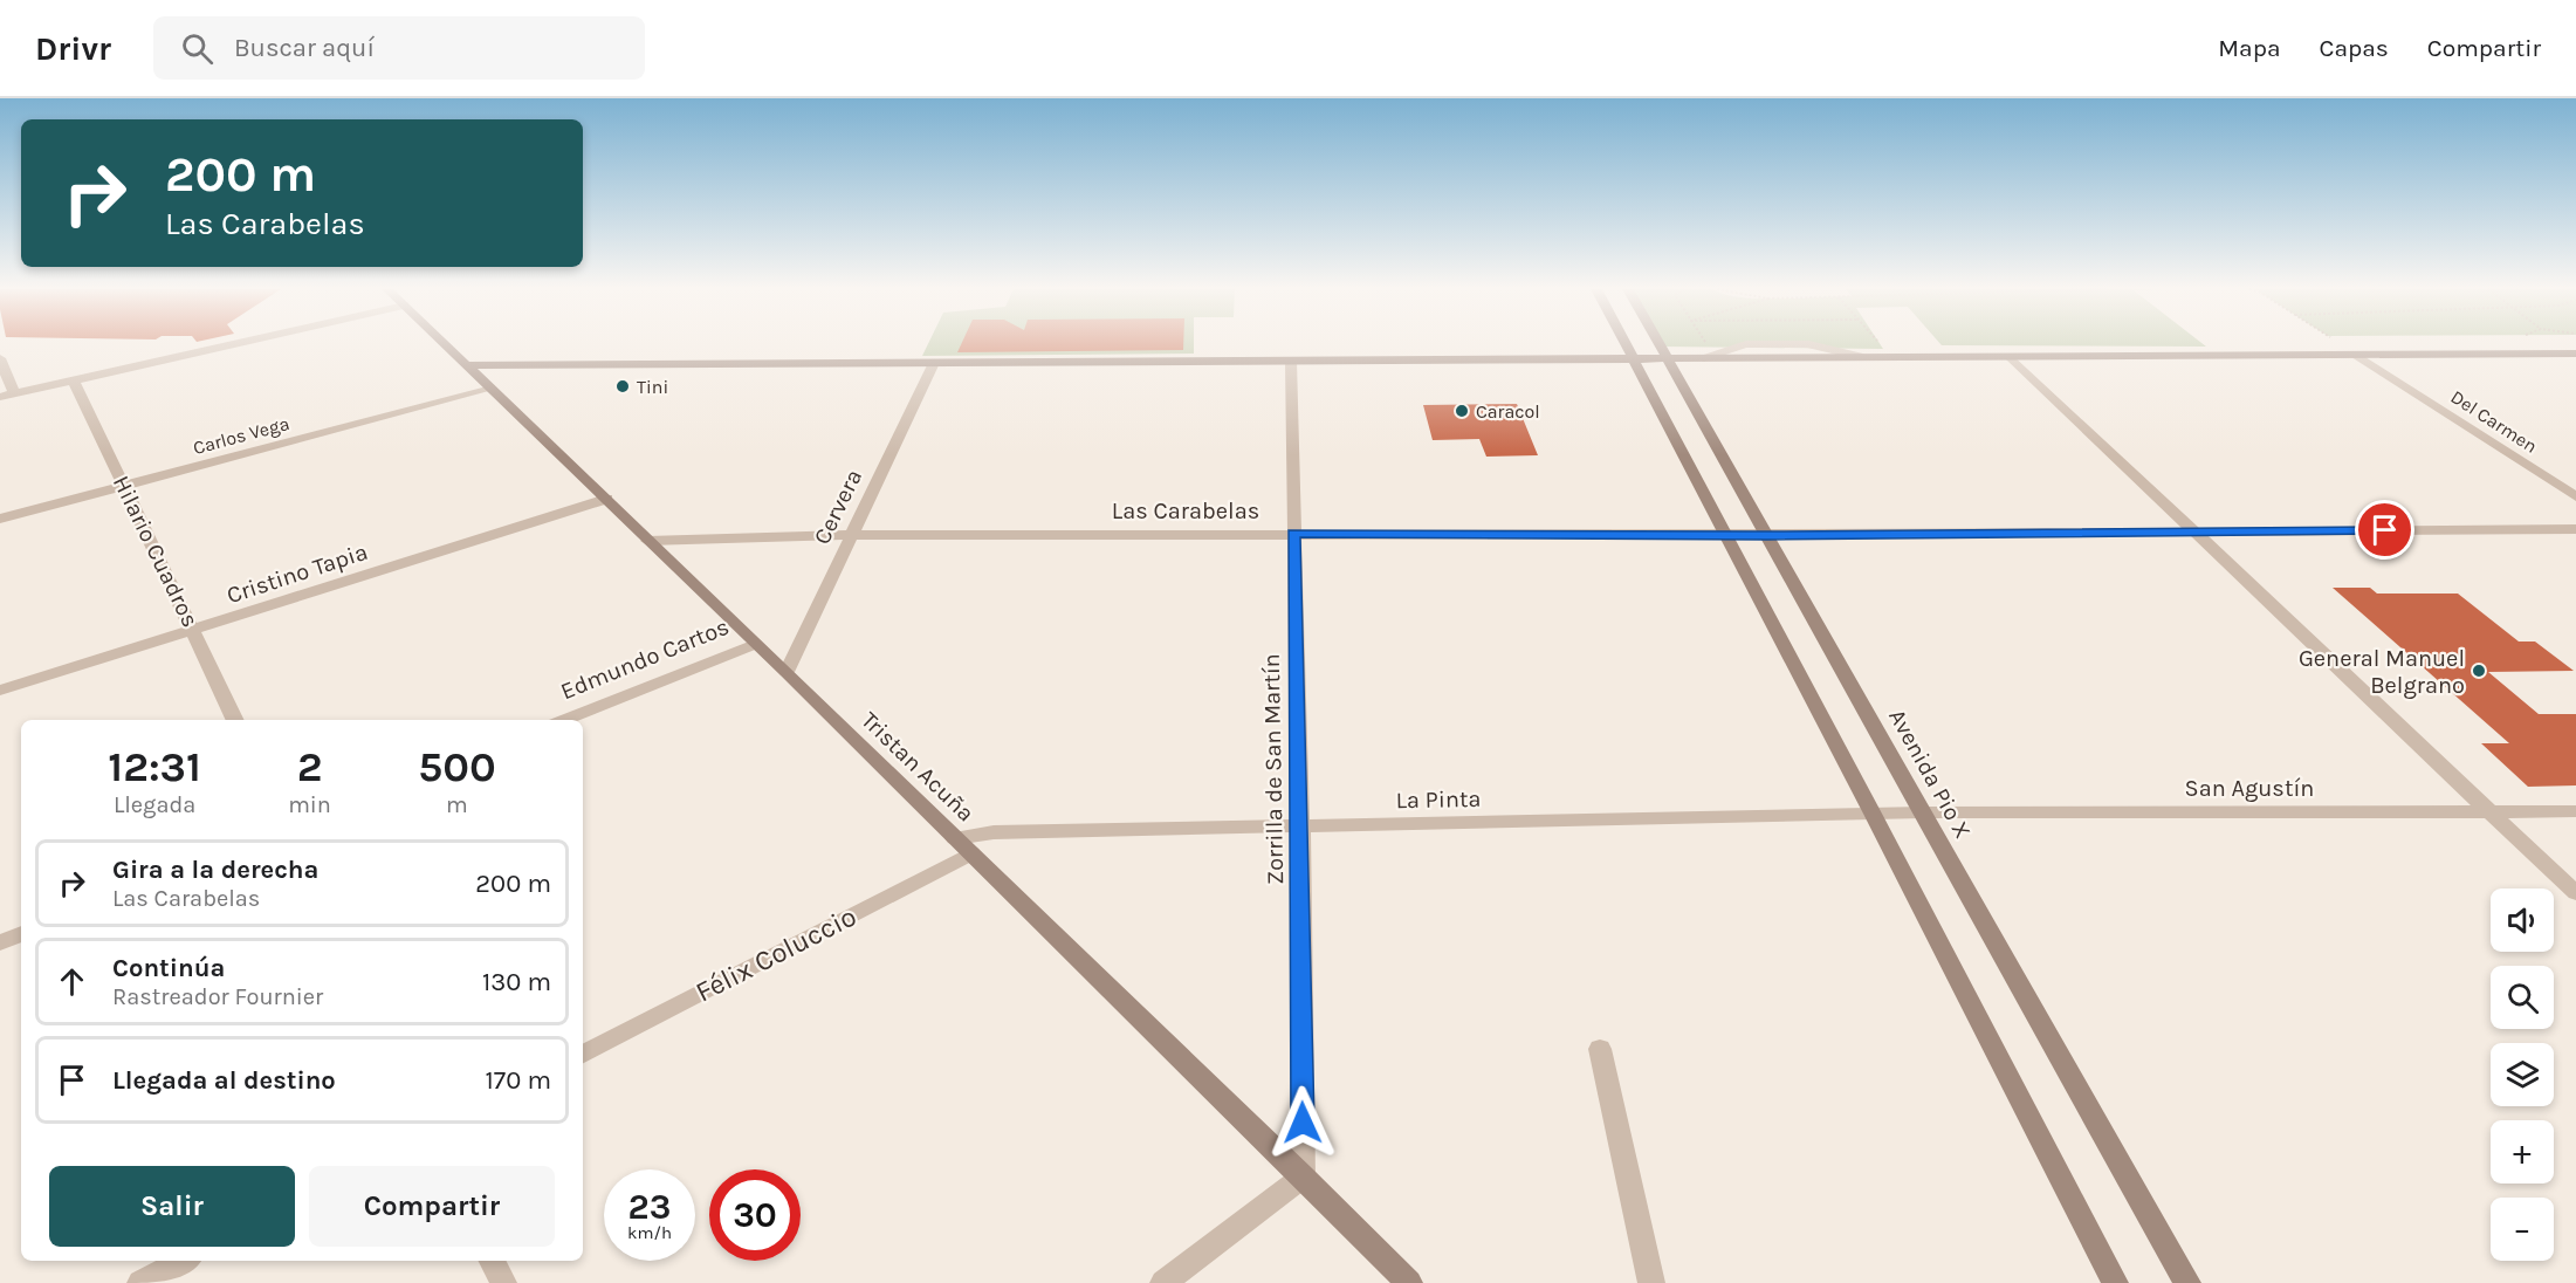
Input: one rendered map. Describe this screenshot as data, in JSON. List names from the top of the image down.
{
  "streets": {
    "main road": ["Tristan Acuña", "Avenida Pio X"],
    "street": [
      "Del Carmen",
      "Carlos Vega",
      "Cervera",
      "Las Carabelas",
      "Hilario Cuadros",
      "Cristino Tapia",
      "Edmundo Cartos",
      "Zorrilla de San Martín",
      "San Agustín",
      "La Pinta",
      "Félix Coluccio"
    ]
  },
  "crossings": [
    ["Carlos Vega", "Hilario Cuadros"],
    ["Carlos Vega", "Tristan Acuña"],
    ["Cervera", "Las Carabelas"],
    ["Cervera", "Tristan Acuña"],
    ["Las Carabelas", "Tristan Acuña"],
    ["Las Carabelas", "Zorrilla de San Martín"],
    ["Las Carabelas", "Avenida Pio X"],
    ["Hilario Cuadros", "Cristino Tapia"],
    ["Cristino Tapia", "Tristan Acuña"],
    ["Edmundo Cartos", "Tristan Acuña"],
    ["Tristan Acuña", "Zorrilla de San Martín"],
    ["Tristan Acuña", "La Pinta"],
    ["Tristan Acuña", "Félix Coluccio"],
    ["Zorrilla de San Martín", "La Pinta"],
    ["Avenida Pio X", "San Agustín"],
    ["Avenida Pio X", "La Pinta"],
    ["San Agustín", "La Pinta"],
    ["La Pinta", "Félix Coluccio"]
  ],
  "places": ["Tini", "Caracol", "General Manuel Belgrano"],
  "page": {
    "header": "Drivr",
    "search": "Buscar aquí",
    "nav": ["Mapa", "Capas", "Compartir"],
    "turn": ["200 m", "Las Carabelas"],
    "eta": [
      "12:31",
      "Llegada",
      "2",
      "min",
      "500",
      "m"
    ],
    "list": [
      {
        "name": "Gira a la derecha",
        "note": "Las Carabelas",
        "value": "200 m"
      },
      {
        "name": "Continúa",
        "note": "Rastreador Fournier",
        "value": "130 m"
      },
      {
        "name": "Llegada al destino",
        "value": "170 m"
      }
    ],
    "map_buttons": ["+", "−"],
    "buttons": ["Salir", "Compartir"],
    "speed": "23 km/h",
    "limit": "30"
  }
}
